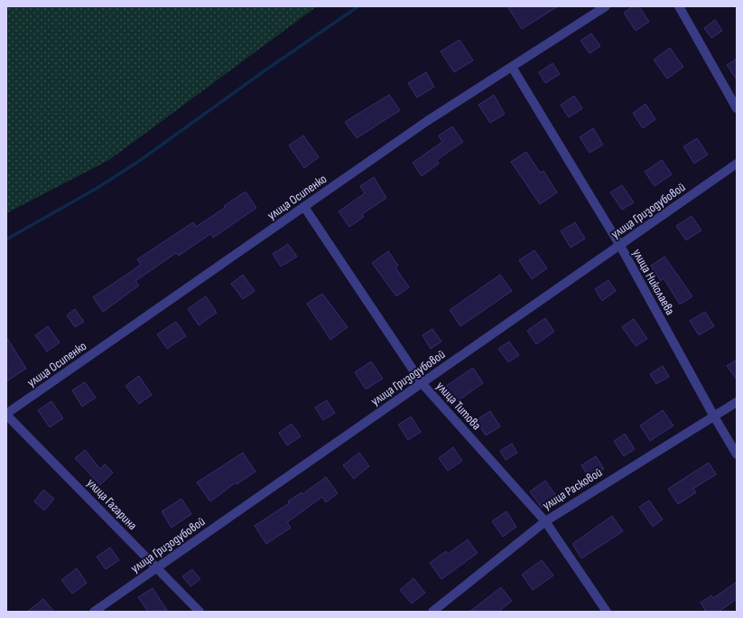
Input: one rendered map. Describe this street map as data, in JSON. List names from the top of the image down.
{
  "streets": {
    "street": [
      "улица Осипенко",
      "улица Гризодубовой",
      "улица Николаева",
      "улица Титова",
      "улица Расковой",
      "улица Гагарина"
    ]
  },
  "crossings": [
    ["улица Осипенко", "улица Николаева"],
    ["улица Осипенко", "улица Титова"],
    ["улица Осипенко", "улица Гагарина"],
    ["улица Гризодубовой", "улица Николаева"],
    ["улица Гризодубовой", "улица Титова"],
    ["улица Гризодубовой", "улица Гагарина"],
    ["улица Николаева", "улица Расковой"],
    ["улица Титова", "улица Расковой"]
  ]
}
